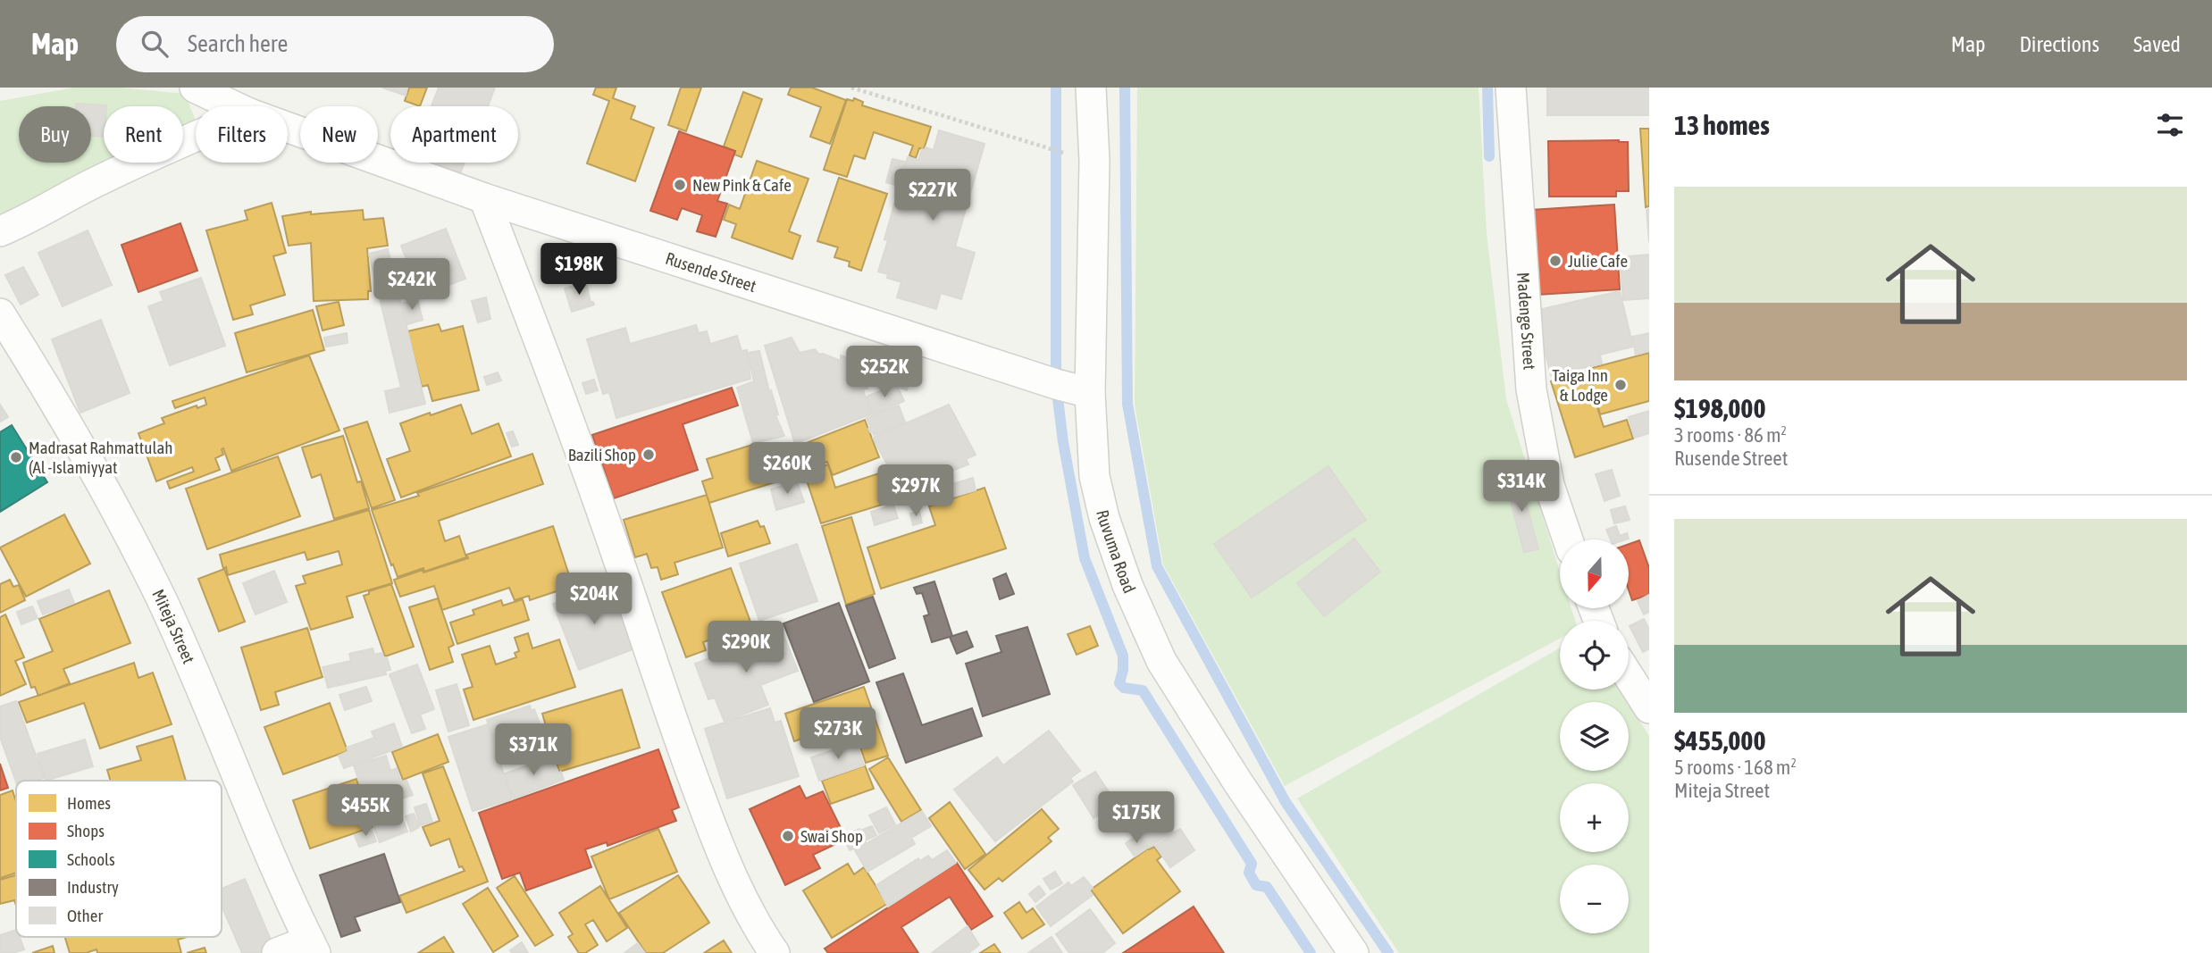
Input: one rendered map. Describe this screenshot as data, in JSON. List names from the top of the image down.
{
  "streets": {
    "street": [
      "Rusende Street",
      "Madenge Street",
      "Ruvuma Road",
      "Miteja Street"
    ]
  },
  "crossings": [
    ["Rusende Street", "Ruvuma Road"]
  ],
  "places": [
    "New Pink & Cafe",
    "Julie Cafe",
    "Taiga Inn & Lodge",
    "Bazili Shop",
    "Madrasat Rahmattulah (Al -Islamiyyat",
    "Swai Shop"
  ],
  "legend": [
    "Homes",
    "Shops",
    "Schools",
    "Industry",
    "Other"
  ],
  "north": "bottom",
  "page": {
    "header": "Map",
    "search": "Search here",
    "nav": ["Map", "Directions", "Saved"],
    "heading": "13 homes",
    "chip": [
      "Buy",
      "Rent",
      "Filters",
      "New",
      "Apartment"
    ],
    "list": [
      {
        "name": "$198,000",
        "note": "3 rooms · 86 m² · Rusende Street"
      },
      {
        "name": "$455,000",
        "note": "5 rooms · 168 m² · Miteja Street"
      }
    ],
    "price": [
      "$227K",
      "$198K",
      "$242K",
      "$252K",
      "$260K",
      "$314K",
      "$297K",
      "$204K",
      "$290K",
      "$273K",
      "$371K",
      "$455K",
      "$175K"
    ],
    "map_buttons": ["+", "−"]
  }
}
